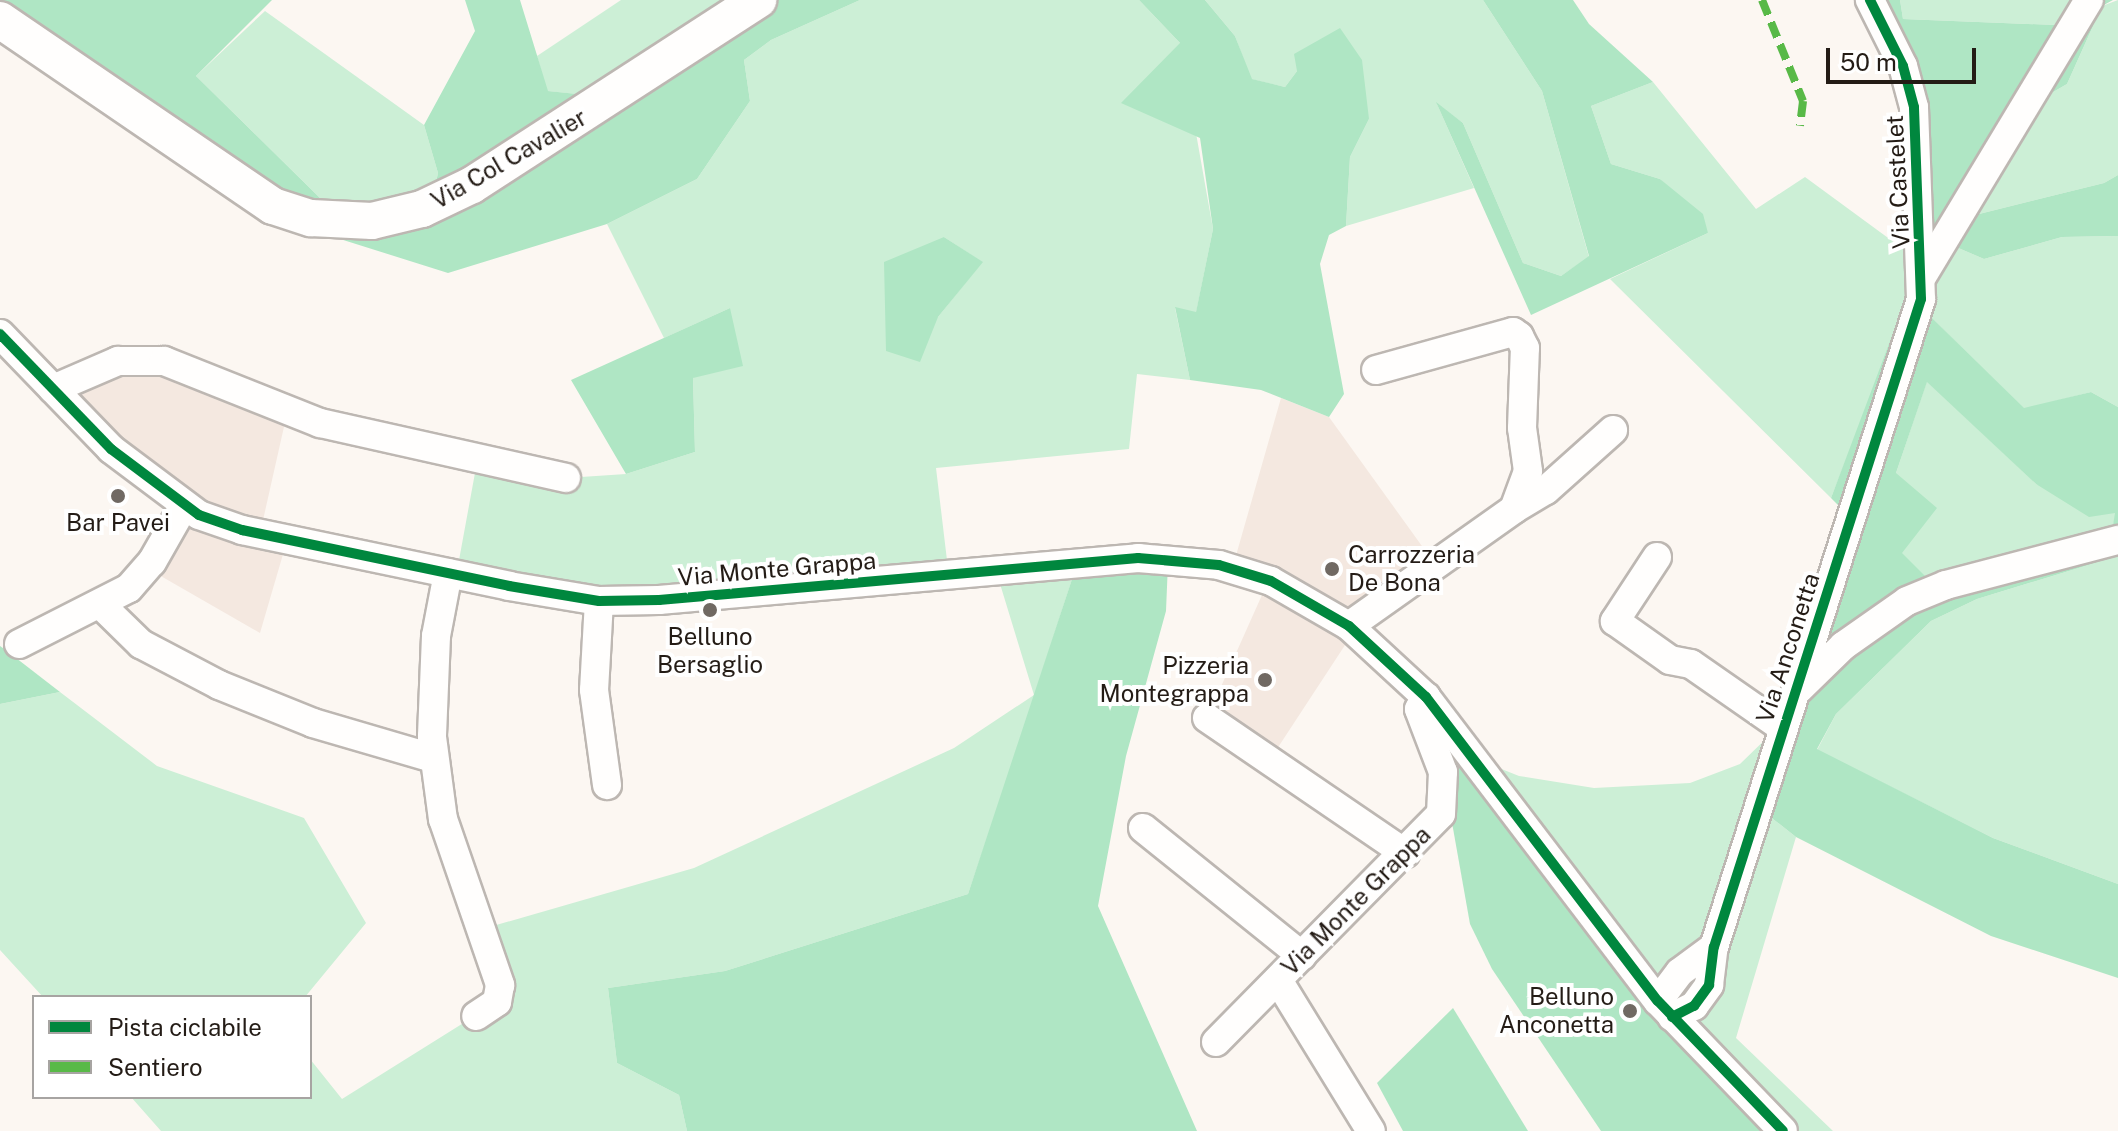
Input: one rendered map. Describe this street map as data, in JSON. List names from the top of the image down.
{
  "streets": {
    "main road": ["Via Col Cavalier"],
    "street": ["Via Castelet", "Via Monte Grappa", "Via Anconetta"]
  },
  "crossings": [
    ["Via Castelet", "Via Anconetta"],
    ["Via Monte Grappa", "Via Anconetta"]
  ],
  "places": [
    "Bar Pavei",
    "Carrozzeria De Bona",
    "Belluno Bersaglio",
    "Pizzeria Montegrappa",
    "Belluno Anconetta"
  ],
  "legend": ["Pista ciclabile", "Sentiero"],
  "scale_bar": "50 m"
}
